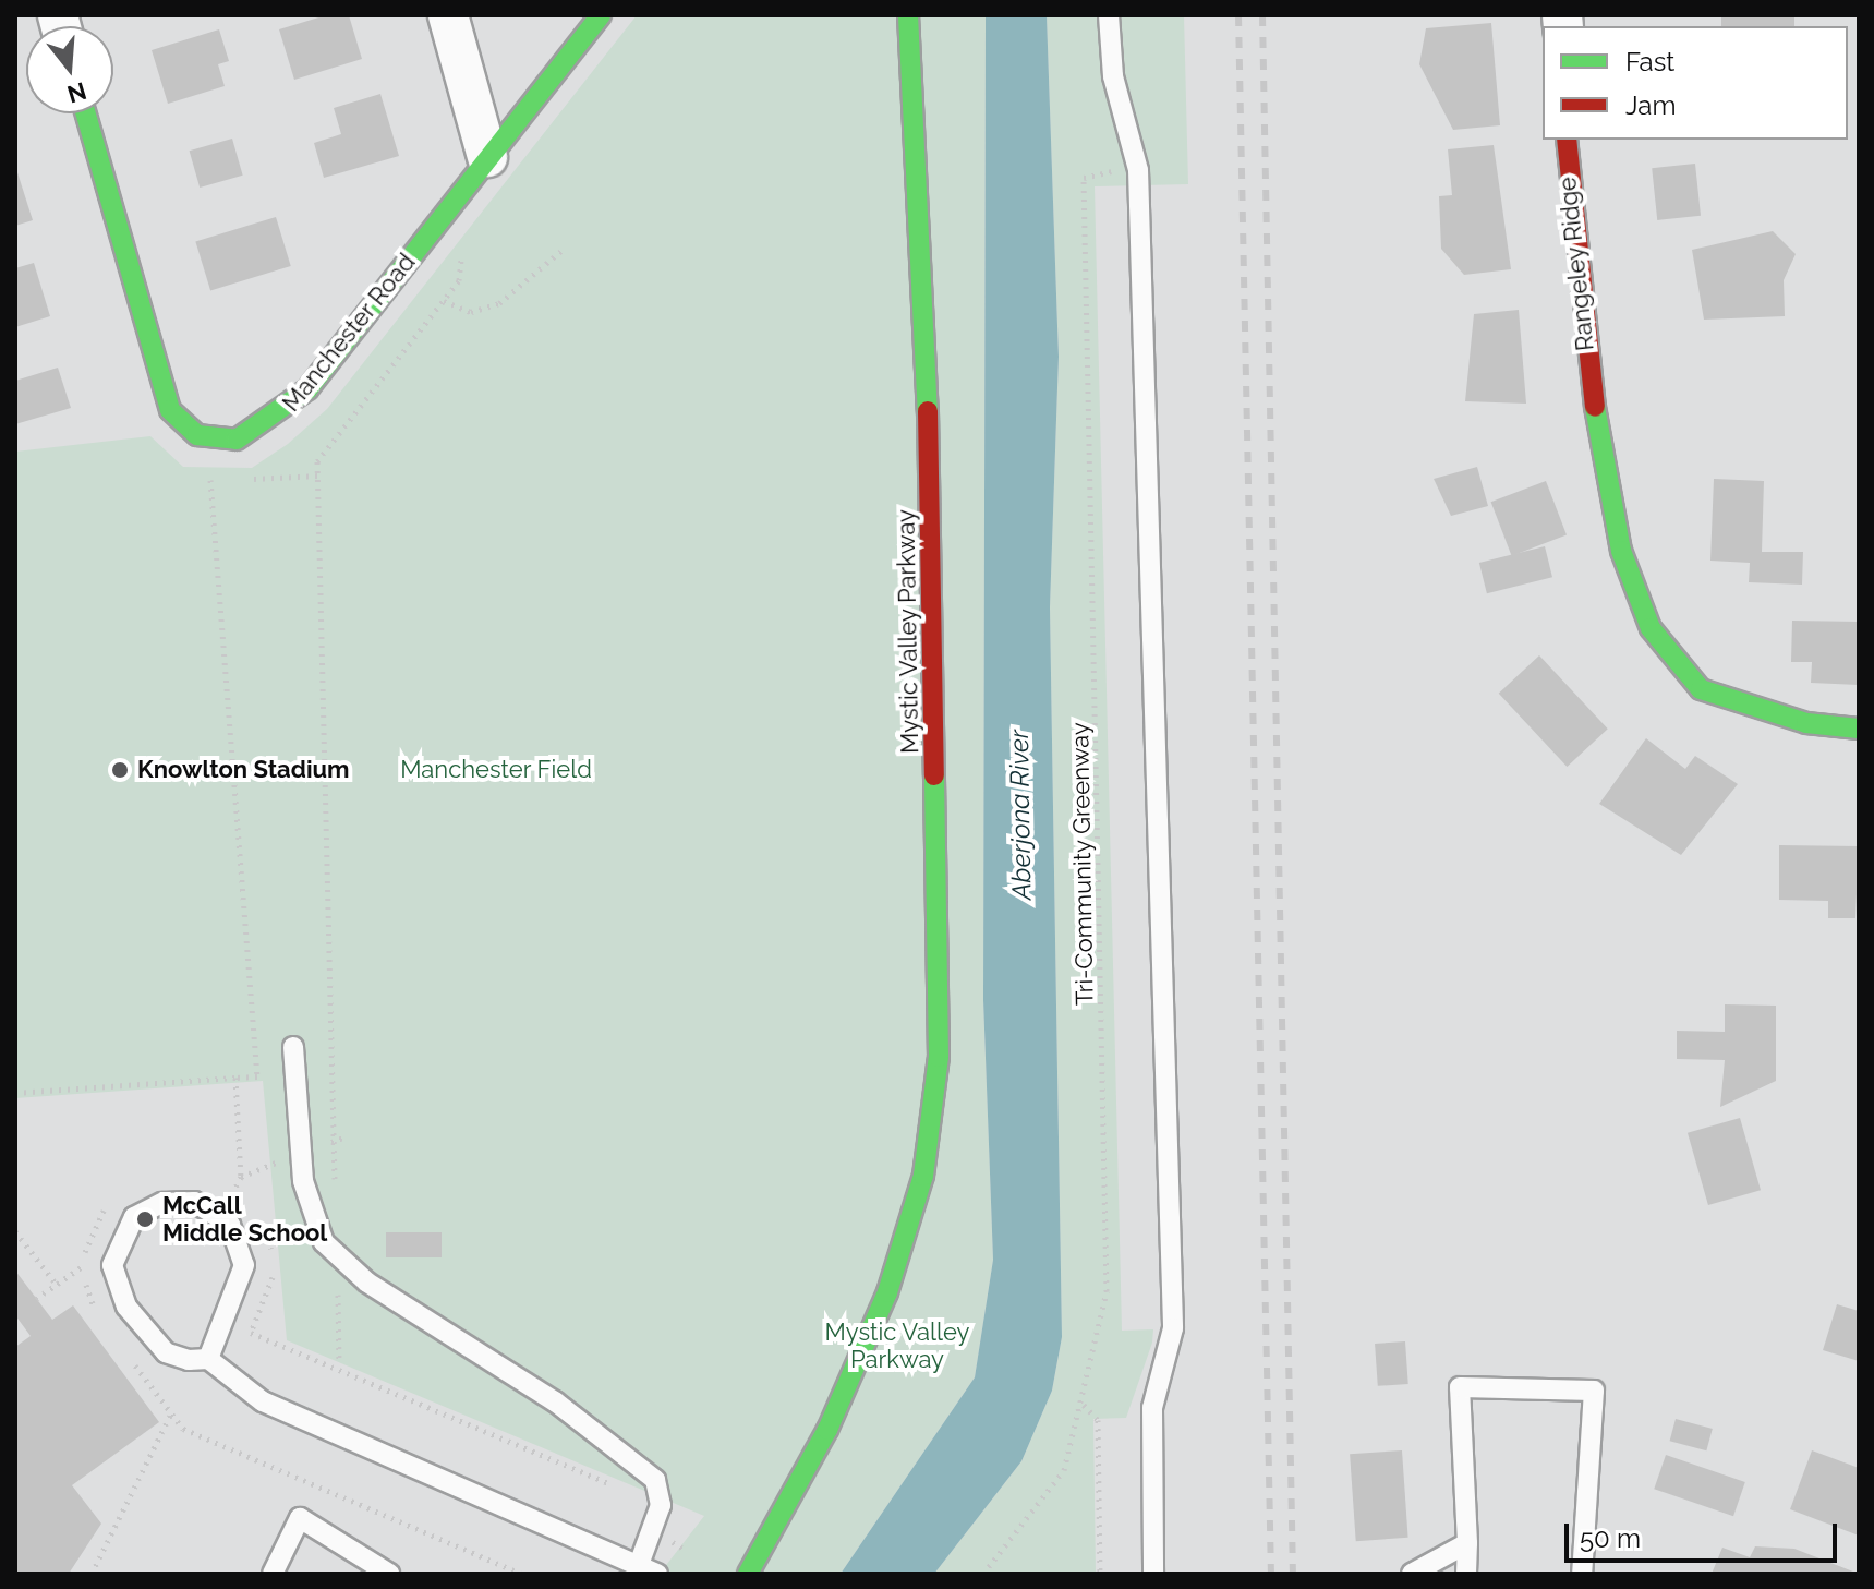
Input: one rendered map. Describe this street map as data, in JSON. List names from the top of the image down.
{
  "streets": {
    "street": ["Rangeley Ridge", "Manchester Road", "Mystic Valley Parkway"],
    "path": ["Tri-Community Greenway"]
  },
  "water": ["Aberjona River"],
  "parks": ["Manchester Field", "Mystic Valley Parkway"],
  "places": ["Knowlton Stadium", "McCall Middle School"],
  "legend": ["Fast", "Jam"],
  "scale_bar": "50 m",
  "north": "bottom"
}
